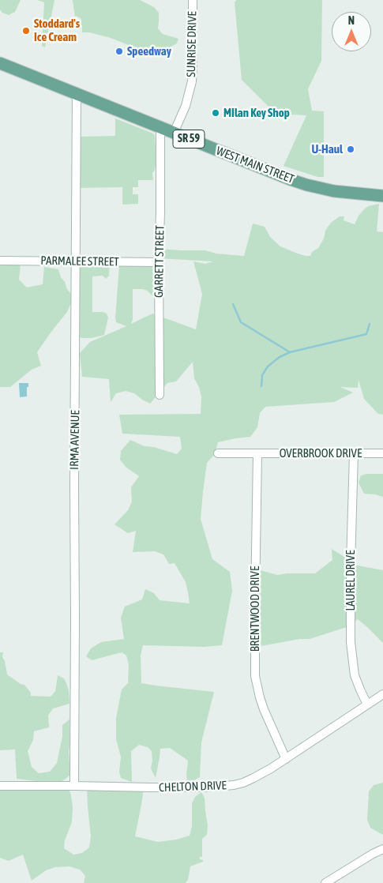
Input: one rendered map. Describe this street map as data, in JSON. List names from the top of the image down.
{
  "streets": {
    "main road": ["SR 59", "WEST MAIN STREET"],
    "street": [
      "SUNRISE DRIVE",
      "PARMALEE STREET",
      "GARRETT STREET",
      "IRMA AVENUE",
      "OVERBROOK DRIVE",
      "LAUREL DRIVE",
      "BRENTWOOD DRIVE",
      "CHELTON DRIVE"
    ]
  },
  "crossings": [
    ["SUNRISE DRIVE", "WEST MAIN STREET"],
    ["WEST MAIN STREET", "GARRETT STREET"],
    ["WEST MAIN STREET", "IRMA AVENUE"],
    ["PARMALEE STREET", "GARRETT STREET"],
    ["PARMALEE STREET", "IRMA AVENUE"],
    ["IRMA AVENUE", "CHELTON DRIVE"],
    ["OVERBROOK DRIVE", "LAUREL DRIVE"],
    ["OVERBROOK DRIVE", "BRENTWOOD DRIVE"],
    ["LAUREL DRIVE", "CHELTON DRIVE"],
    ["BRENTWOOD DRIVE", "CHELTON DRIVE"]
  ],
  "places": [
    "Stoddard's Ice Cream",
    "Speedway",
    "MIlan Key Shop",
    "U-Haul"
  ],
  "north": "top"
}
